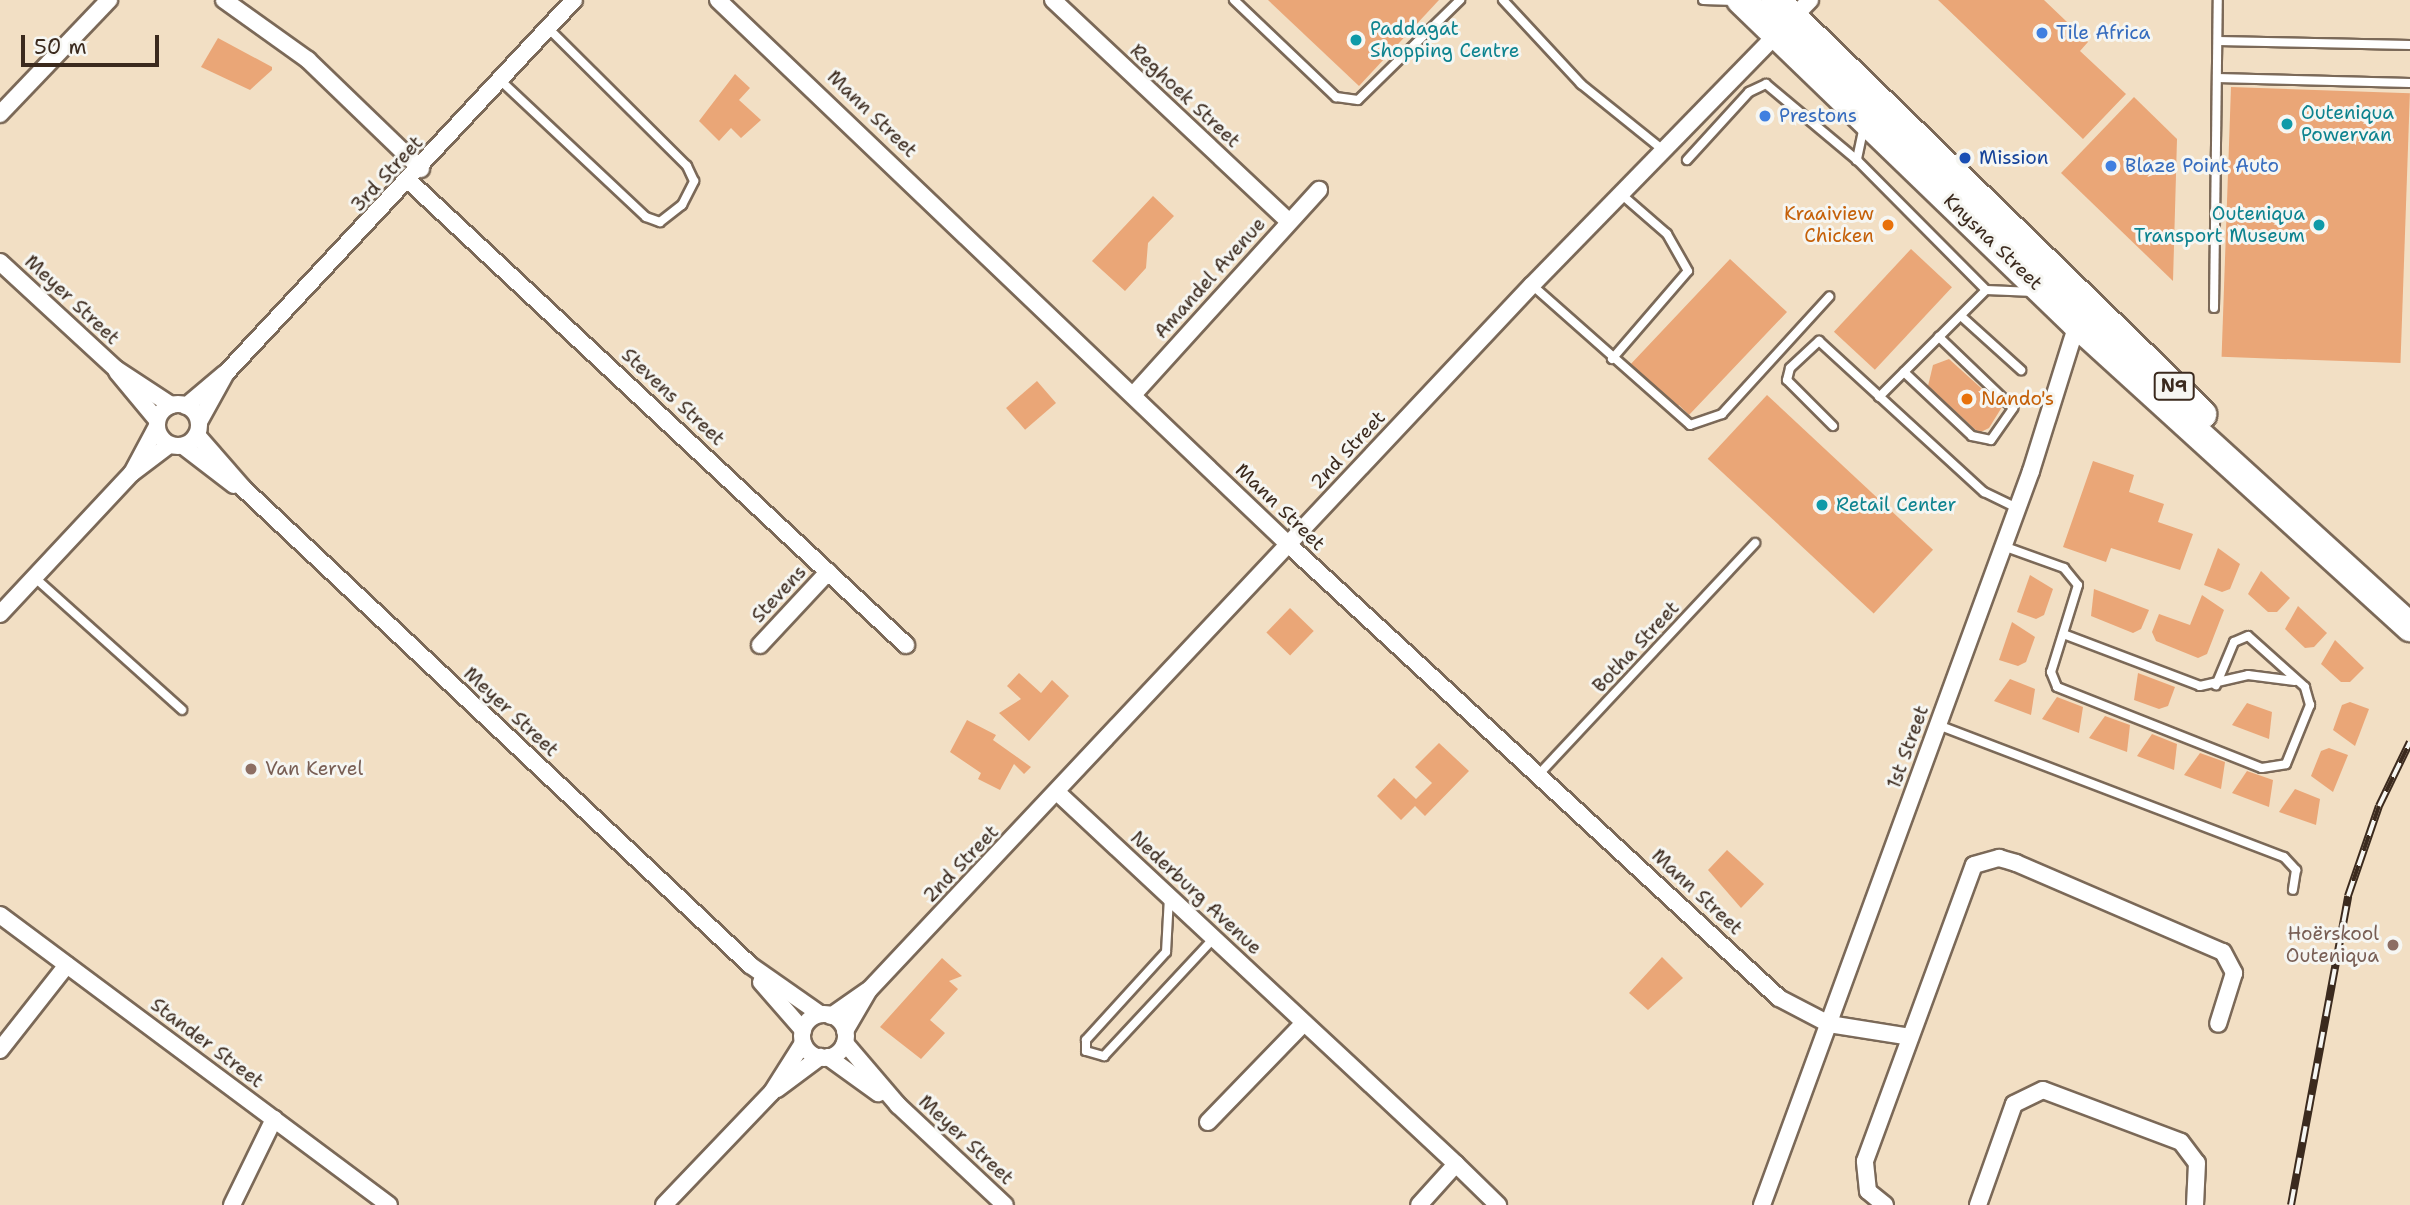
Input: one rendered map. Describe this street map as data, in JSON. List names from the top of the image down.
{
  "streets": {
    "highway": ["Knysna Street", "N9"],
    "street": [
      "Reghoek Street",
      "Mann Street",
      "3rd Street",
      "Amandel Avenue",
      "Meyer Street",
      "Stevens Street",
      "2nd Street",
      "Stevens",
      "1st Street",
      "Nederburg Avenue",
      "Stander Street"
    ],
    "lane": ["Botha Street"]
  },
  "crossings": [
    ["Reghoek Street", "Amandel Avenue"],
    ["Mann Street", "Amandel Avenue"],
    ["Mann Street", "2nd Street"],
    ["Mann Street", "Botha Street"],
    ["Mann Street", "1st Street"],
    ["3rd Street", "Meyer Street"],
    ["3rd Street", "Stevens Street"],
    ["Knysna Street", "2nd Street"],
    ["Knysna Street", "1st Street"],
    ["Meyer Street", "2nd Street"],
    ["Stevens Street", "Stevens"],
    ["2nd Street", "Nederburg Avenue"]
  ],
  "places": [
    "Tile Africa",
    "Paddagat Shopping Centre",
    "Prestons",
    "Outeniqua Powervan",
    "Mission",
    "Blaze Point Auto",
    "Kraaiview Chicken",
    "Outeniqua Transport Museum",
    "Nando's",
    "Retail Center",
    "Van Kervel",
    "Hoërskool Outeniqua"
  ],
  "scale_bar": "50 m"
}
